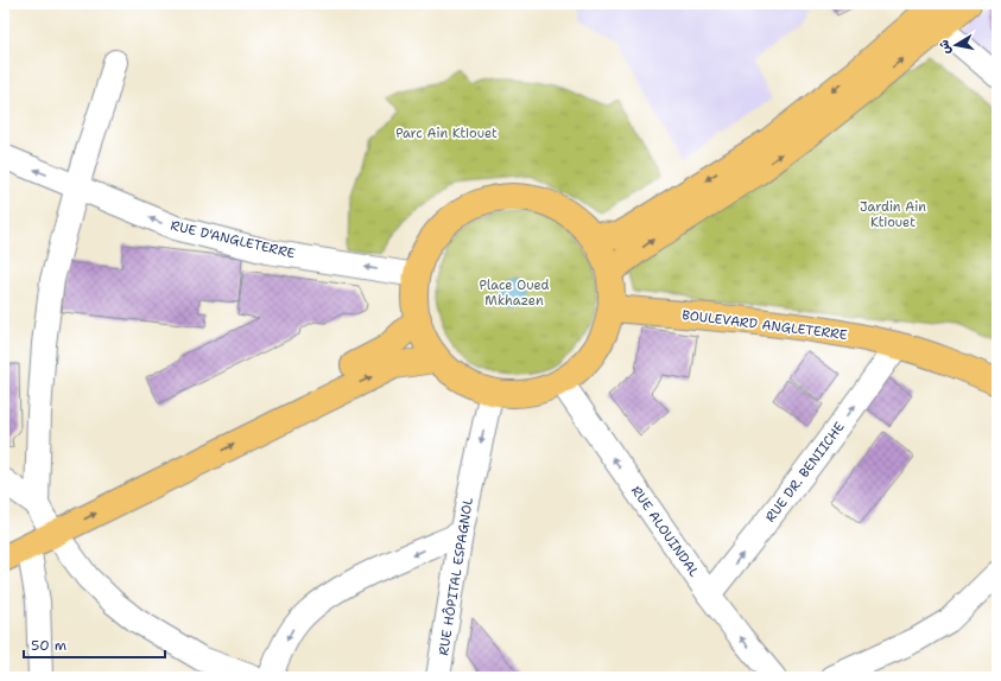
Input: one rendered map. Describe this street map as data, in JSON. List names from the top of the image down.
{
  "streets": {
    "main road": ["BOULEVARD ANGLETERRE"],
    "street": [
      "RUE D'ANGLETERRE",
      "RUE DR. BENIICHE",
      "RUE ALOUINDAL",
      "RUE HÔPITAL ESPAGNOL"
    ]
  },
  "crossings": [
    ["BOULEVARD ANGLETERRE", "RUE DR. BENIICHE"],
    ["RUE DR. BENIICHE", "RUE ALOUINDAL"]
  ],
  "one_way": ["RUE D'ANGLETERRE", "RUE ALOUINDAL", "RUE HÔPITAL ESPAGNOL"],
  "parks": ["Parc Ain Ktiouet", "Jardin Ain Ktiouet", "Place Oued Mkhazen"],
  "scale_bar": "50 m",
  "north": "left"
}
